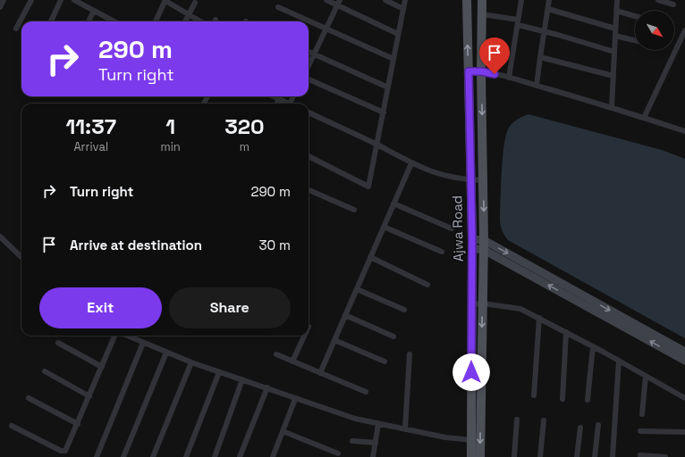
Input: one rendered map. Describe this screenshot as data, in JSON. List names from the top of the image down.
{
  "streets": {
    "main road": ["Ajwa Road"]
  },
  "north": "bottom right",
  "page": {
    "turn": ["290 m", "Turn right"],
    "eta": [
      "11:37",
      "Arrival",
      "1",
      "min",
      "320",
      "m"
    ],
    "list": [
      {
        "name": "Turn right",
        "value": "290 m"
      },
      {
        "name": "Arrive at destination",
        "value": "30 m"
      }
    ],
    "buttons": ["Exit", "Share"]
  }
}
